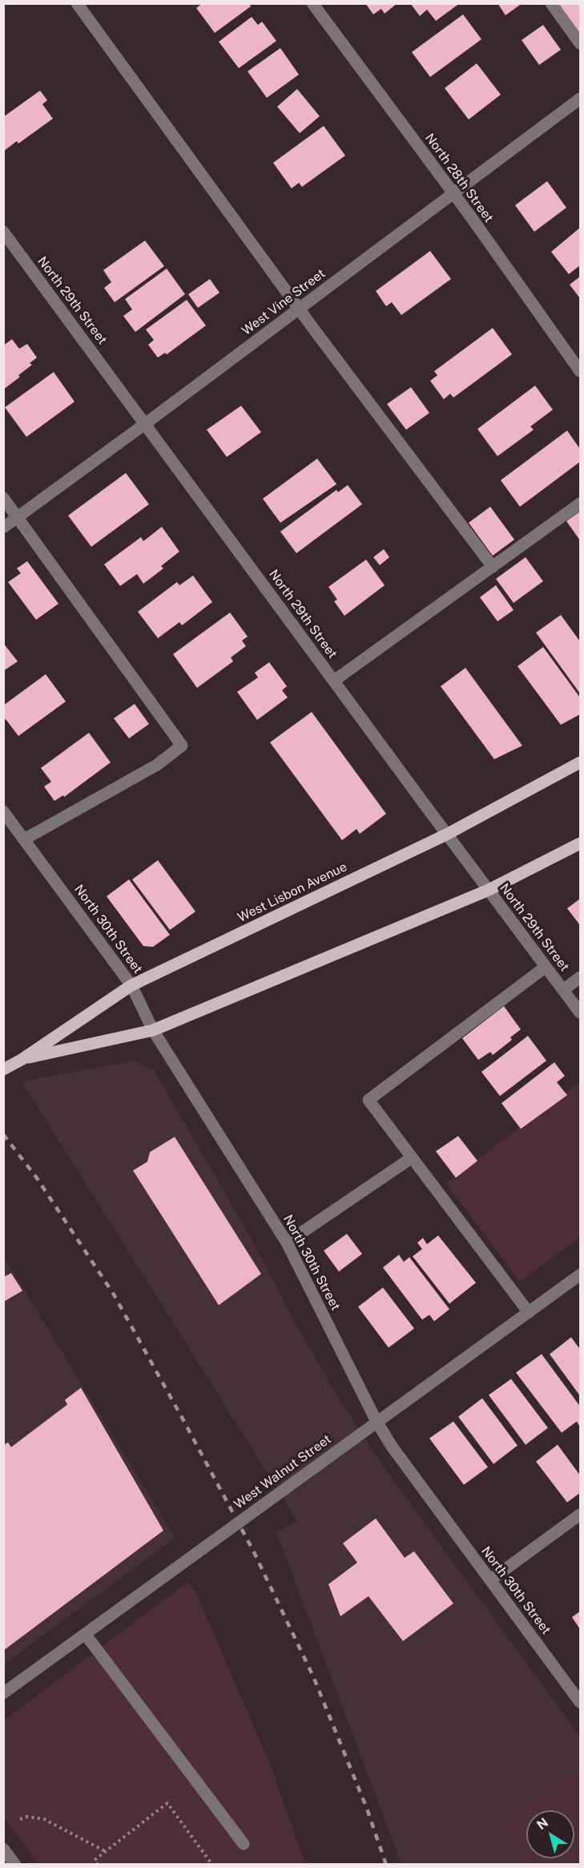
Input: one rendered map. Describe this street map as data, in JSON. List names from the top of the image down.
{
  "streets": {
    "main road": ["West Lisbon Avenue"],
    "street": [
      "North 28th Street",
      "North 29th Street",
      "West Vine Street",
      "North 30th Street",
      "West Walnut Street"
    ]
  },
  "crossings": [
    ["North 28th Street", "West Vine Street"],
    ["North 29th Street", "West Vine Street"],
    ["North 29th Street", "West Lisbon Avenue"],
    ["West Lisbon Avenue", "North 30th Street"],
    ["North 30th Street", "West Walnut Street"]
  ],
  "north": "top left"
}
